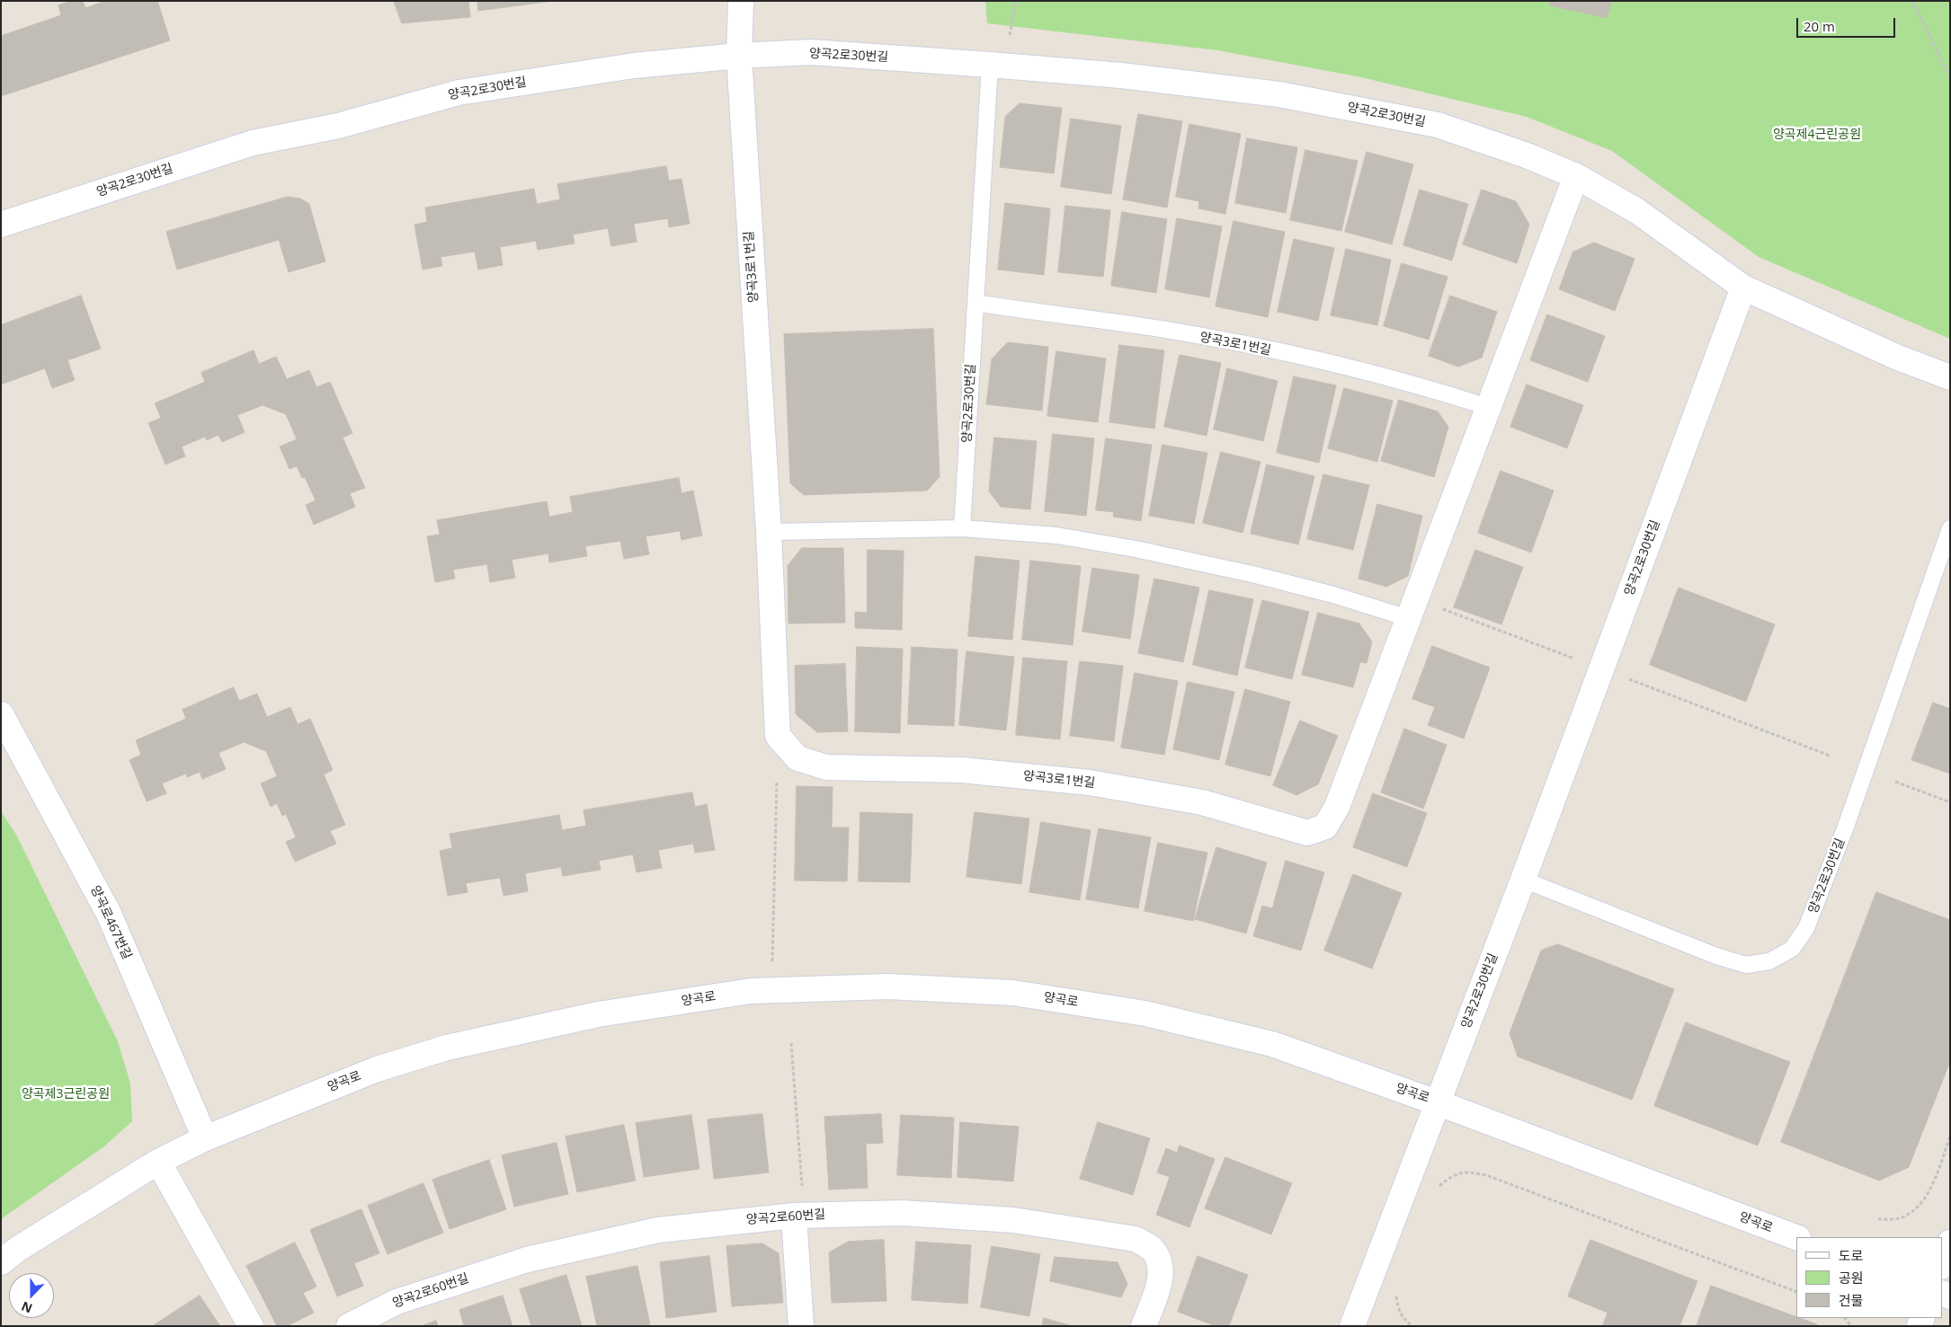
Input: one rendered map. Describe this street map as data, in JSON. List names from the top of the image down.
{
  "streets": {
    "street": [
      "양곡2로30번길",
      "양곡3로1번길",
      "양곡로467번길",
      "양곡로",
      "양곡2로60번길"
    ]
  },
  "crossings": [
    ["양곡2로30번길", "양곡3로1번길"],
    ["양곡2로30번길", "양곡로"],
    ["양곡로467번길", "양곡로"]
  ],
  "parks": ["양곡제4근린공원", "양곡제3근린공원"],
  "legend": ["도로", "공원", "건물"],
  "scale_bar": "20 m",
  "north": "bottom"
}
